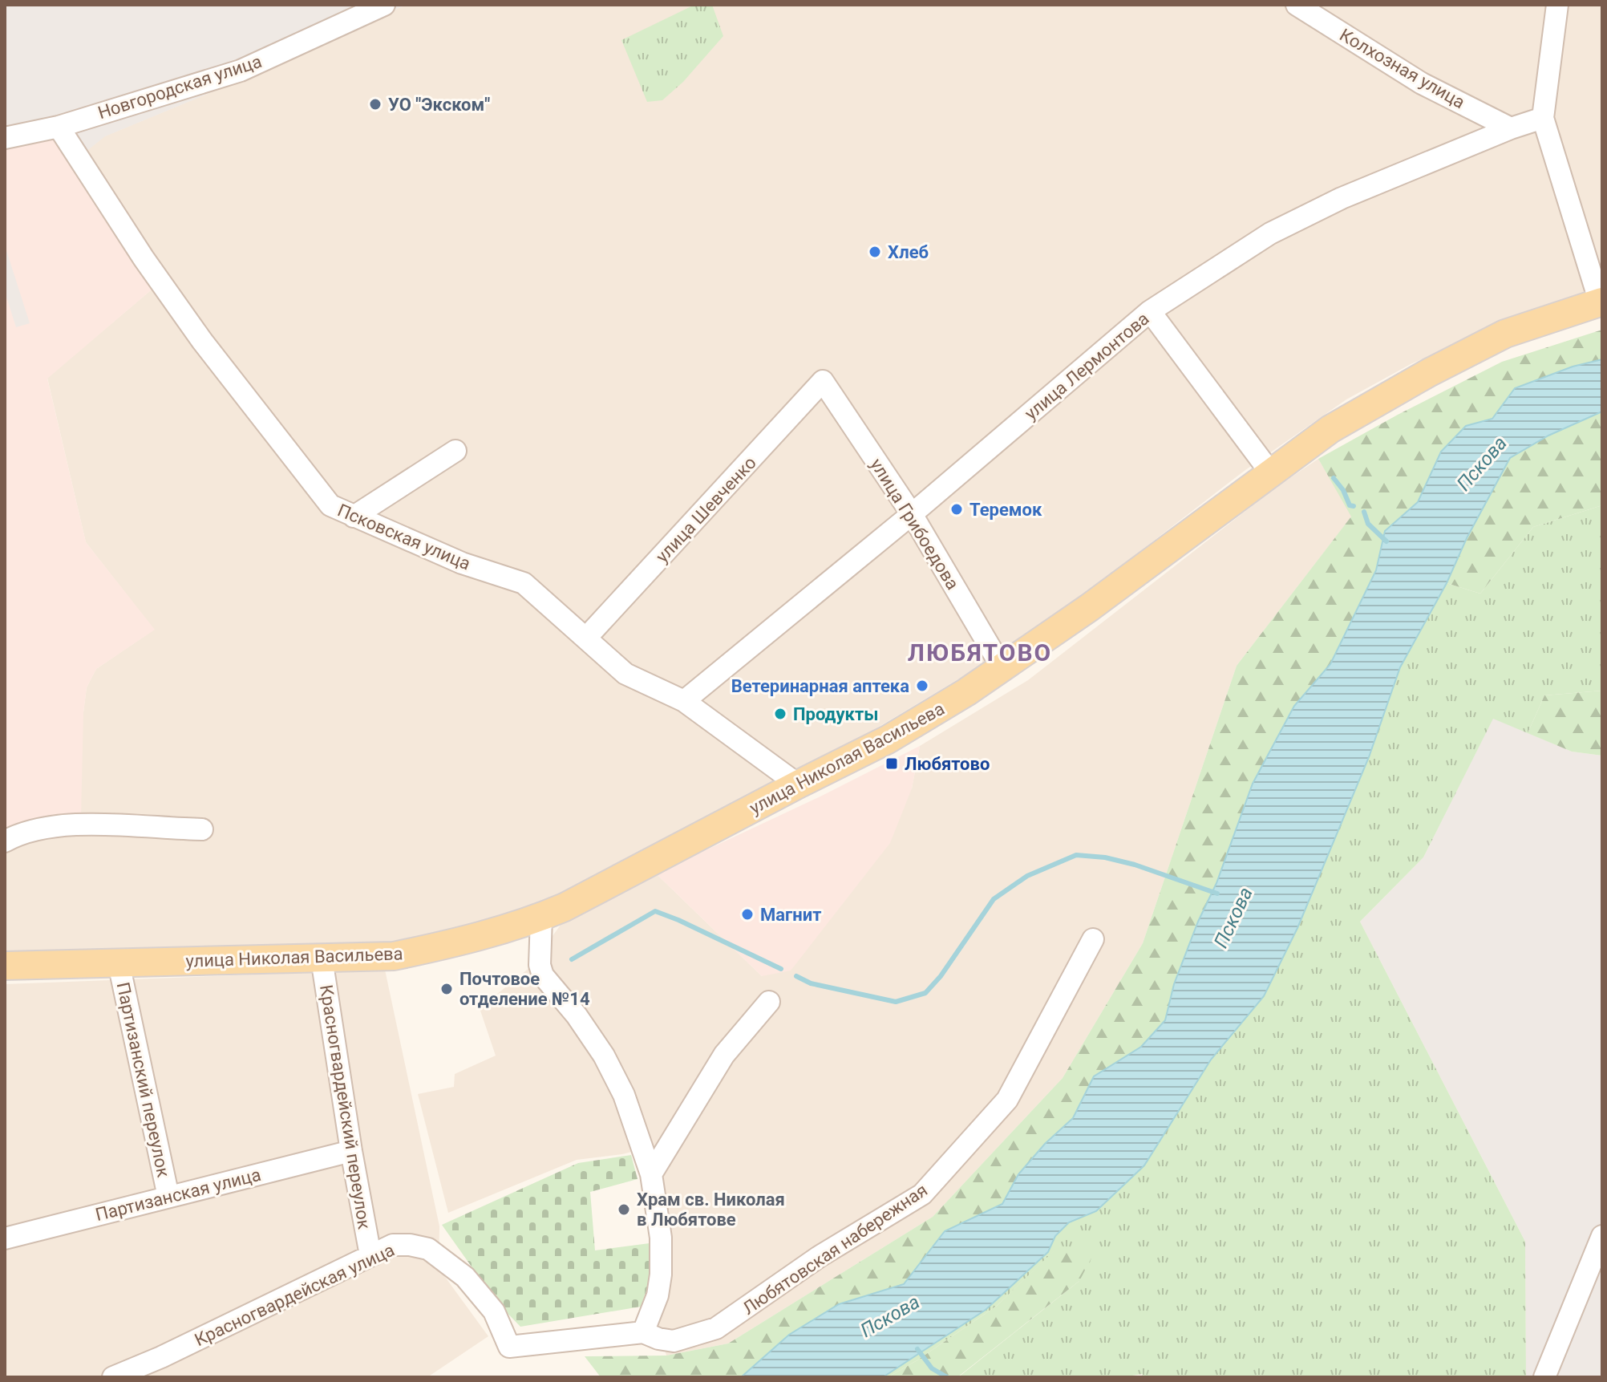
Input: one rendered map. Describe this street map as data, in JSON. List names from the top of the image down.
{
  "streets": {
    "main road": ["улица Николая Васильева"],
    "street": [
      "Колхозная улица",
      "Новгородская улица",
      "улица Лермонтова",
      "улица Шевченко",
      "улица Грибоедова",
      "Псковская улица",
      "Партизанский переулок",
      "Красногвардейский переулок",
      "Партизанская улица",
      "Любятовская набережная",
      "Красногвардейская улица"
    ]
  },
  "crossings": [
    ["Колхозная улица", "улица Лермонтова"],
    ["Новгородская улица", "Псковская улица"],
    ["улица Лермонтова", "улица Грибоедова"],
    ["улица Лермонтова", "Псковская улица"],
    ["улица Шевченко", "улица Грибоедова"],
    ["улица Шевченко", "Псковская улица"],
    ["улица Грибоедова", "улица Николая Васильева"],
    ["Псковская улица", "улица Николая Васильева"],
    ["улица Николая Васильева", "Партизанский переулок"],
    ["улица Николая Васильева", "Красногвардейский переулок"],
    ["Партизанский переулок", "Партизанская улица"],
    ["Красногвардейский переулок", "Партизанская улица"],
    ["Красногвардейский переулок", "Красногвардейская улица"],
    ["Любятовская набережная", "Красногвардейская улица"]
  ],
  "districts": ["ЛЮБЯТОВО"],
  "water": ["Пскова"],
  "places": {
    "other": [
      "УО \"Экском\"",
      "Хлеб",
      "Теремок",
      "Ветеринарная аптека",
      "Продукты",
      "Магнит",
      "Почтовое отделение №14",
      "Храм св. Николая в Любятове"
    ],
    "transit": ["Любятово"]
  }
}
